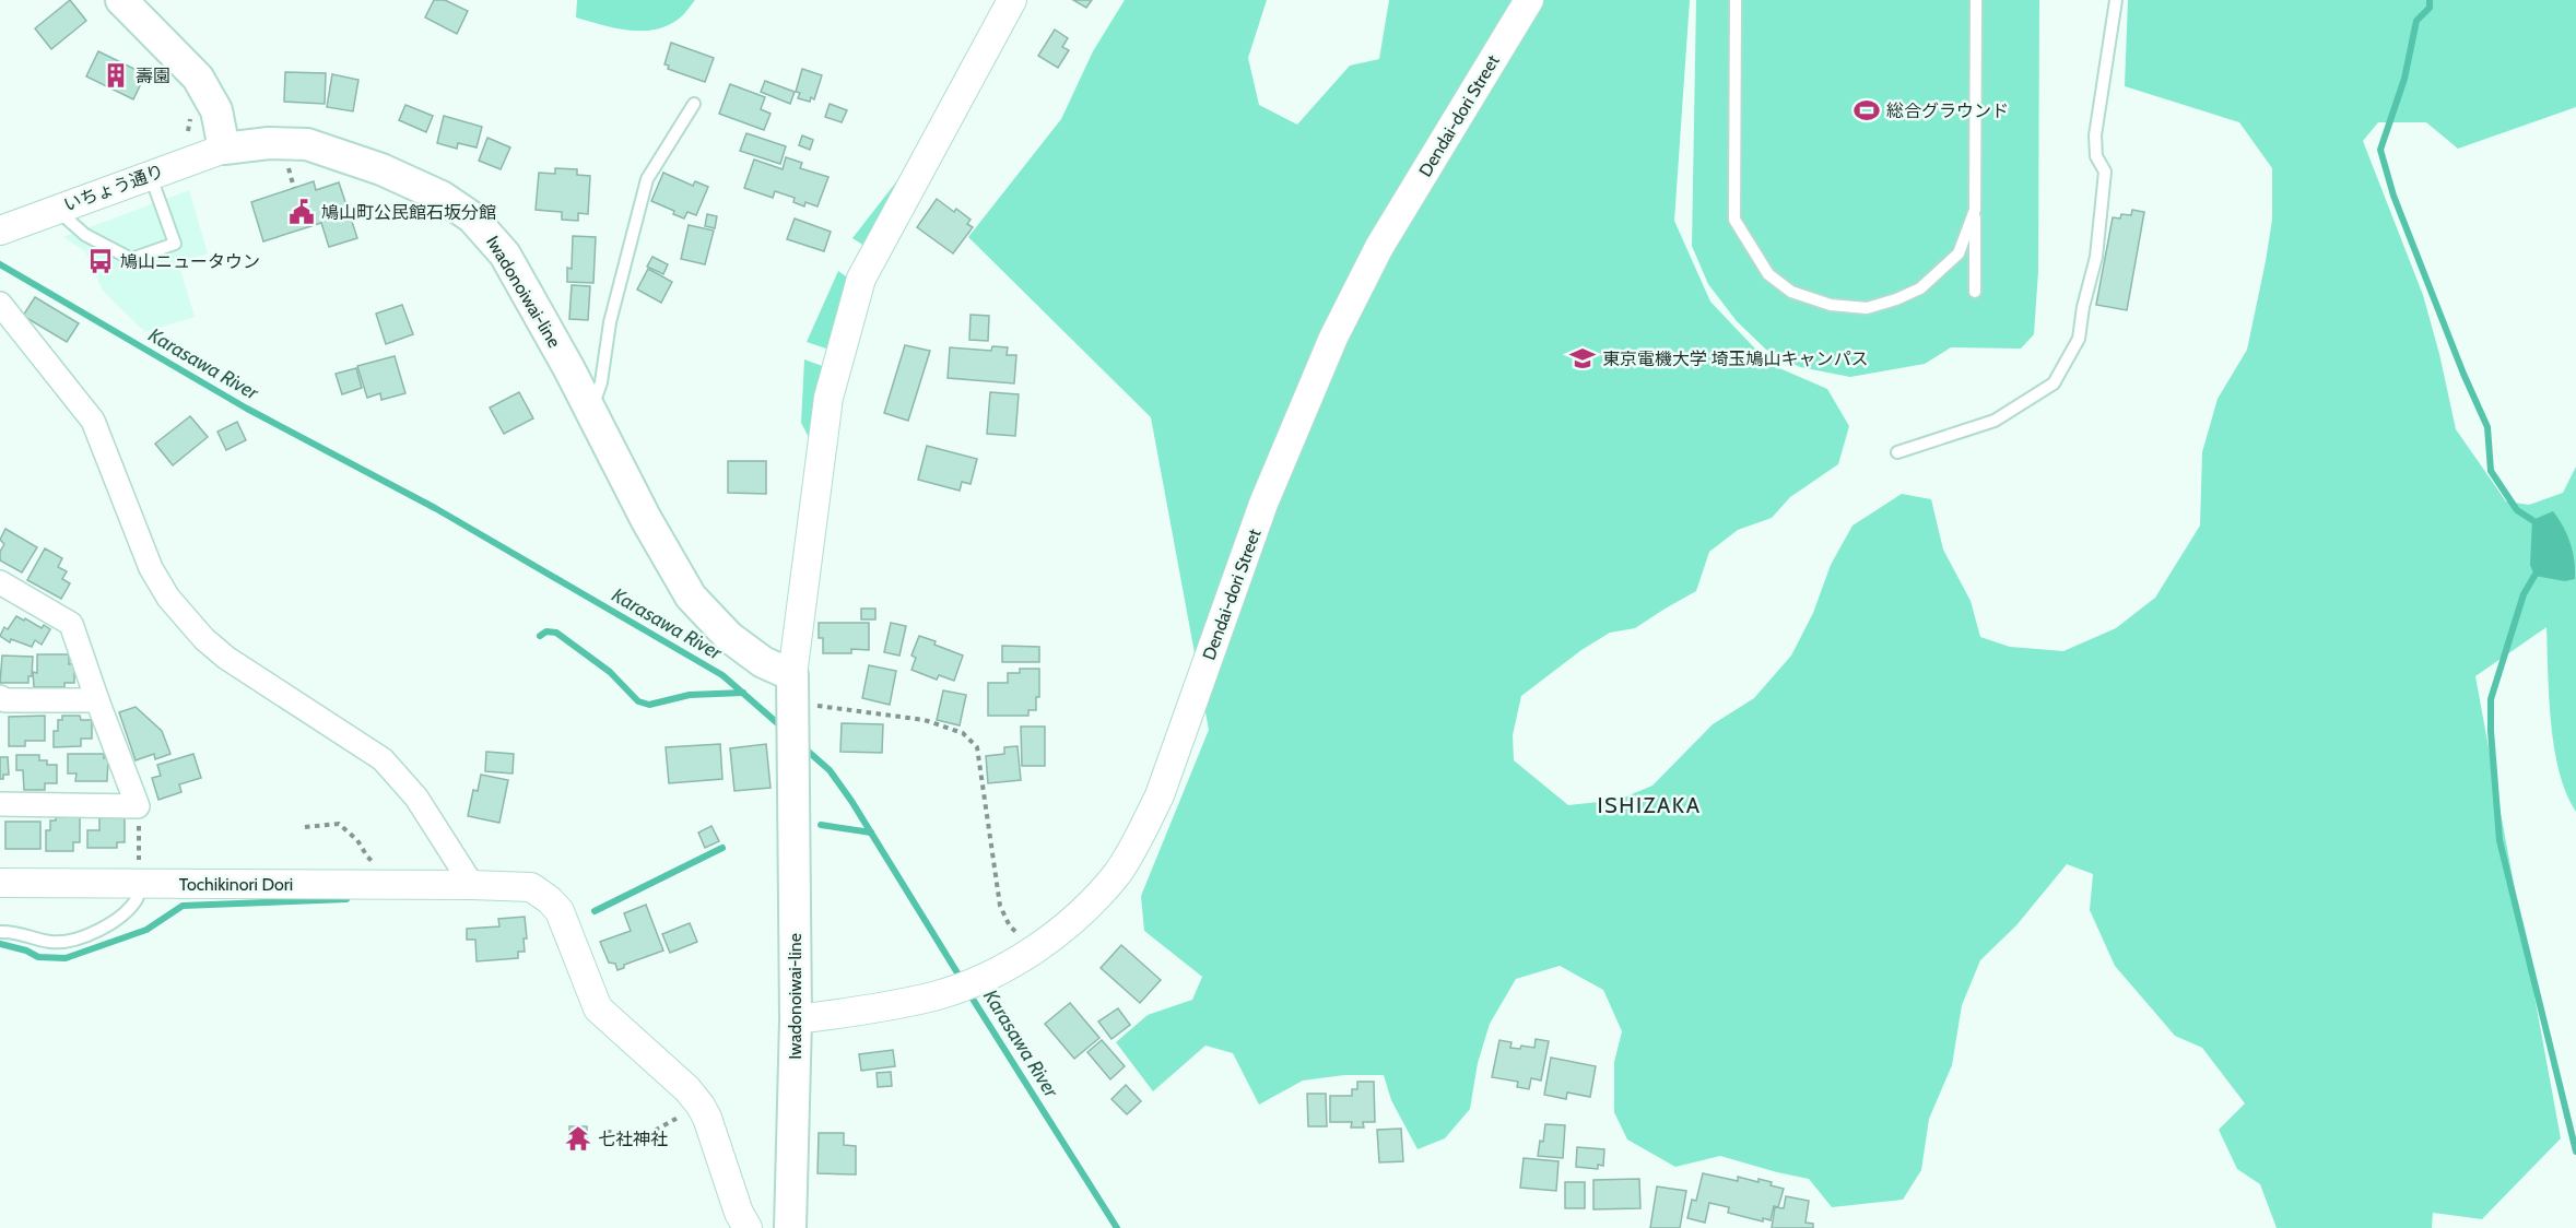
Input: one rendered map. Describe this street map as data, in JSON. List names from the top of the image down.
{
  "streets": {
    "main road": ["Iwadonoiwai-line"],
    "street": ["Dendai-dori Street", "いちょう通り", "Tochikinori Dori"]
  },
  "crossings": [
    ["Dendai-dori Street", "Iwadonoiwai-line"],
    ["いちょう通り", "Iwadonoiwai-line"]
  ],
  "districts": ["ISHIZAKA"],
  "water": ["Karasawa River"],
  "places": {
    "building": ["壽園"],
    "sports": ["総合グラウンド"],
    "public building": ["鳩山町公民館石坂分館"],
    "bus stop": ["鳩山ニュータウン"],
    "school or university": ["東京電機大学 埼玉鳩山キャンパス"],
    "temple": ["七社神社"]
  }
}
